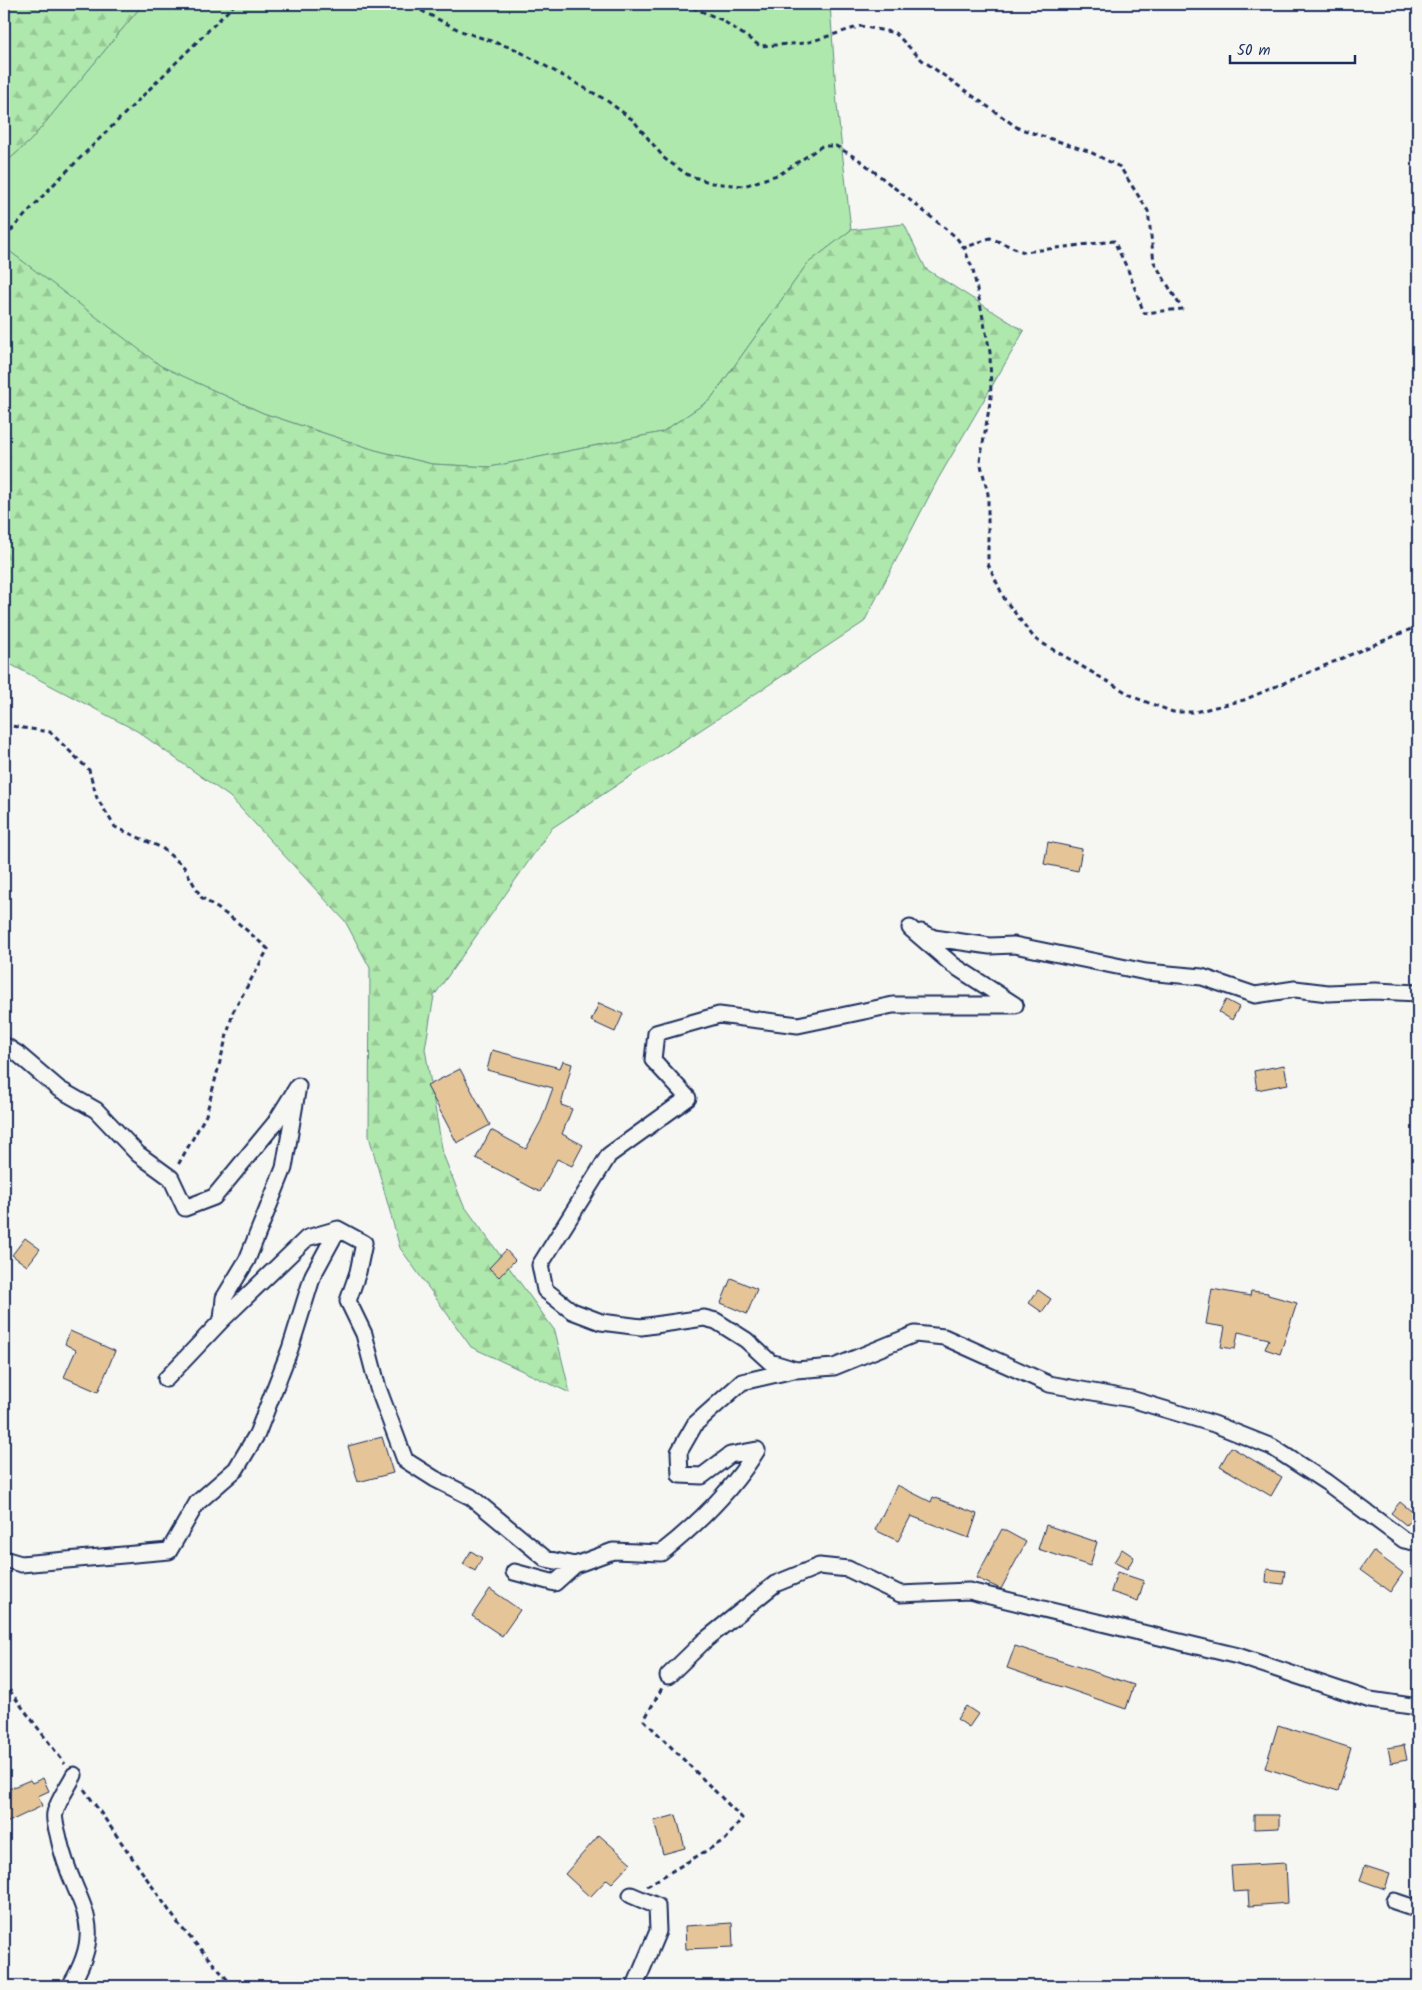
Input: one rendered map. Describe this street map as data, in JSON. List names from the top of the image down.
{
  "scale_bar": "50 m"
}
